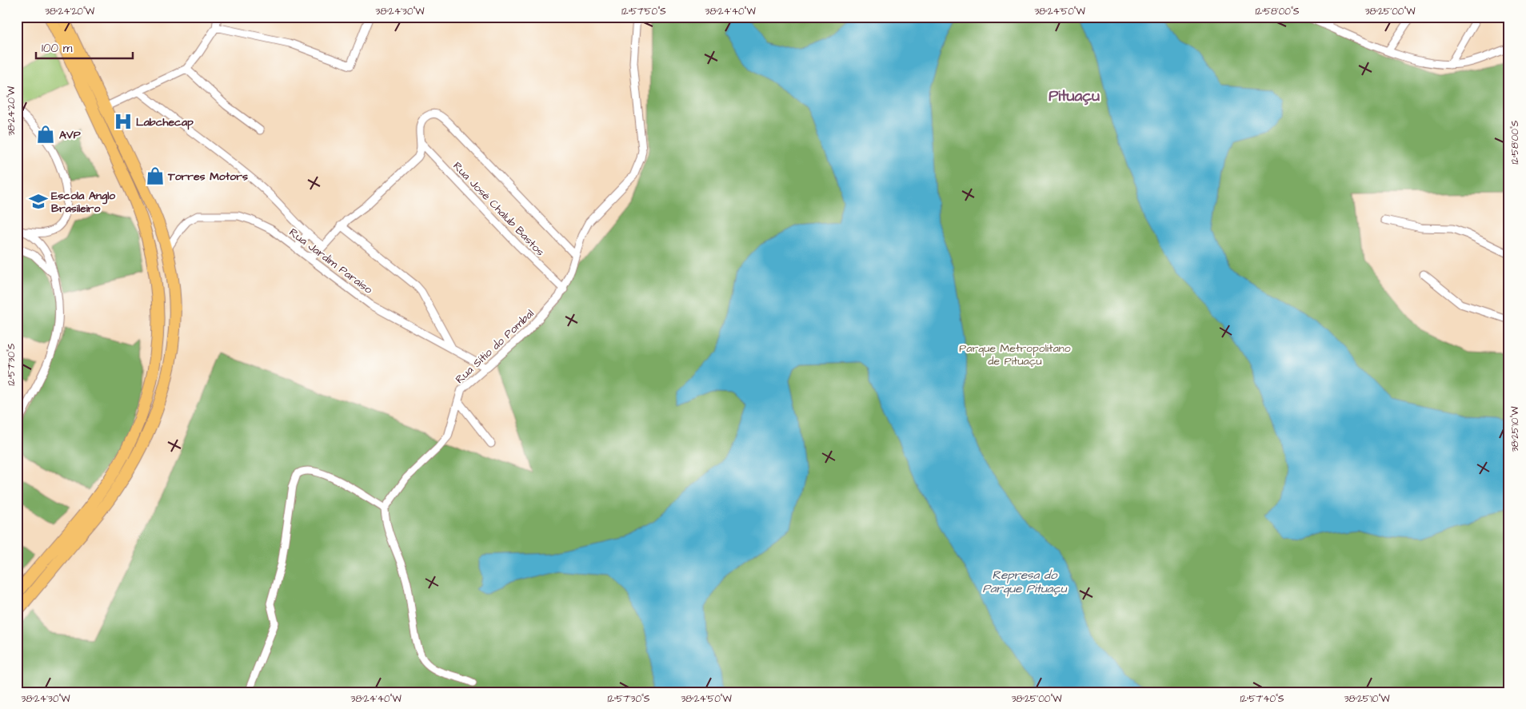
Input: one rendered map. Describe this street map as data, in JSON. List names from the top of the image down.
{
  "streets": {
    "street": ["Rua José Chalub Bastos", "Rua Jardim Paraíso", "Rua Sítio do Pombal"]
  },
  "crossings": [
    ["Rua José Chalub Bastos", "Rua Sítio do Pombal"],
    ["Rua Jardim Paraíso", "Rua Sítio do Pombal"]
  ],
  "districts": ["Pituaçu"],
  "water": ["Represa do Parque Pituaçu"],
  "parks": ["Parque Metropolitano de Pituaçu"],
  "places": {
    "hospital": ["Labchecap"],
    "shop": ["AVP", "Torres Motors"],
    "school or university": ["Escola Anglo Brasileiro"]
  },
  "scale_bar": "100 m",
  "coordinates": [
    "38°24'20\"W",
    "38°24'30\"W",
    "12°57'50\"S",
    "38°24'40\"W",
    "38°24'50\"W",
    "12°58'00\"S",
    "38°25'00\"W",
    "12°57'30\"S",
    "38°25'10\"W",
    "12°57'40\"S"
  ]
}
